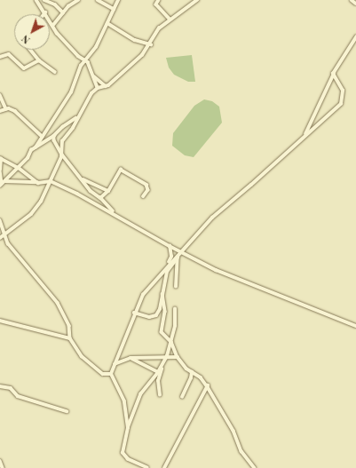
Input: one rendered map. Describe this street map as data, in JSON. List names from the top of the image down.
{
  "north": "bottom left"
}
